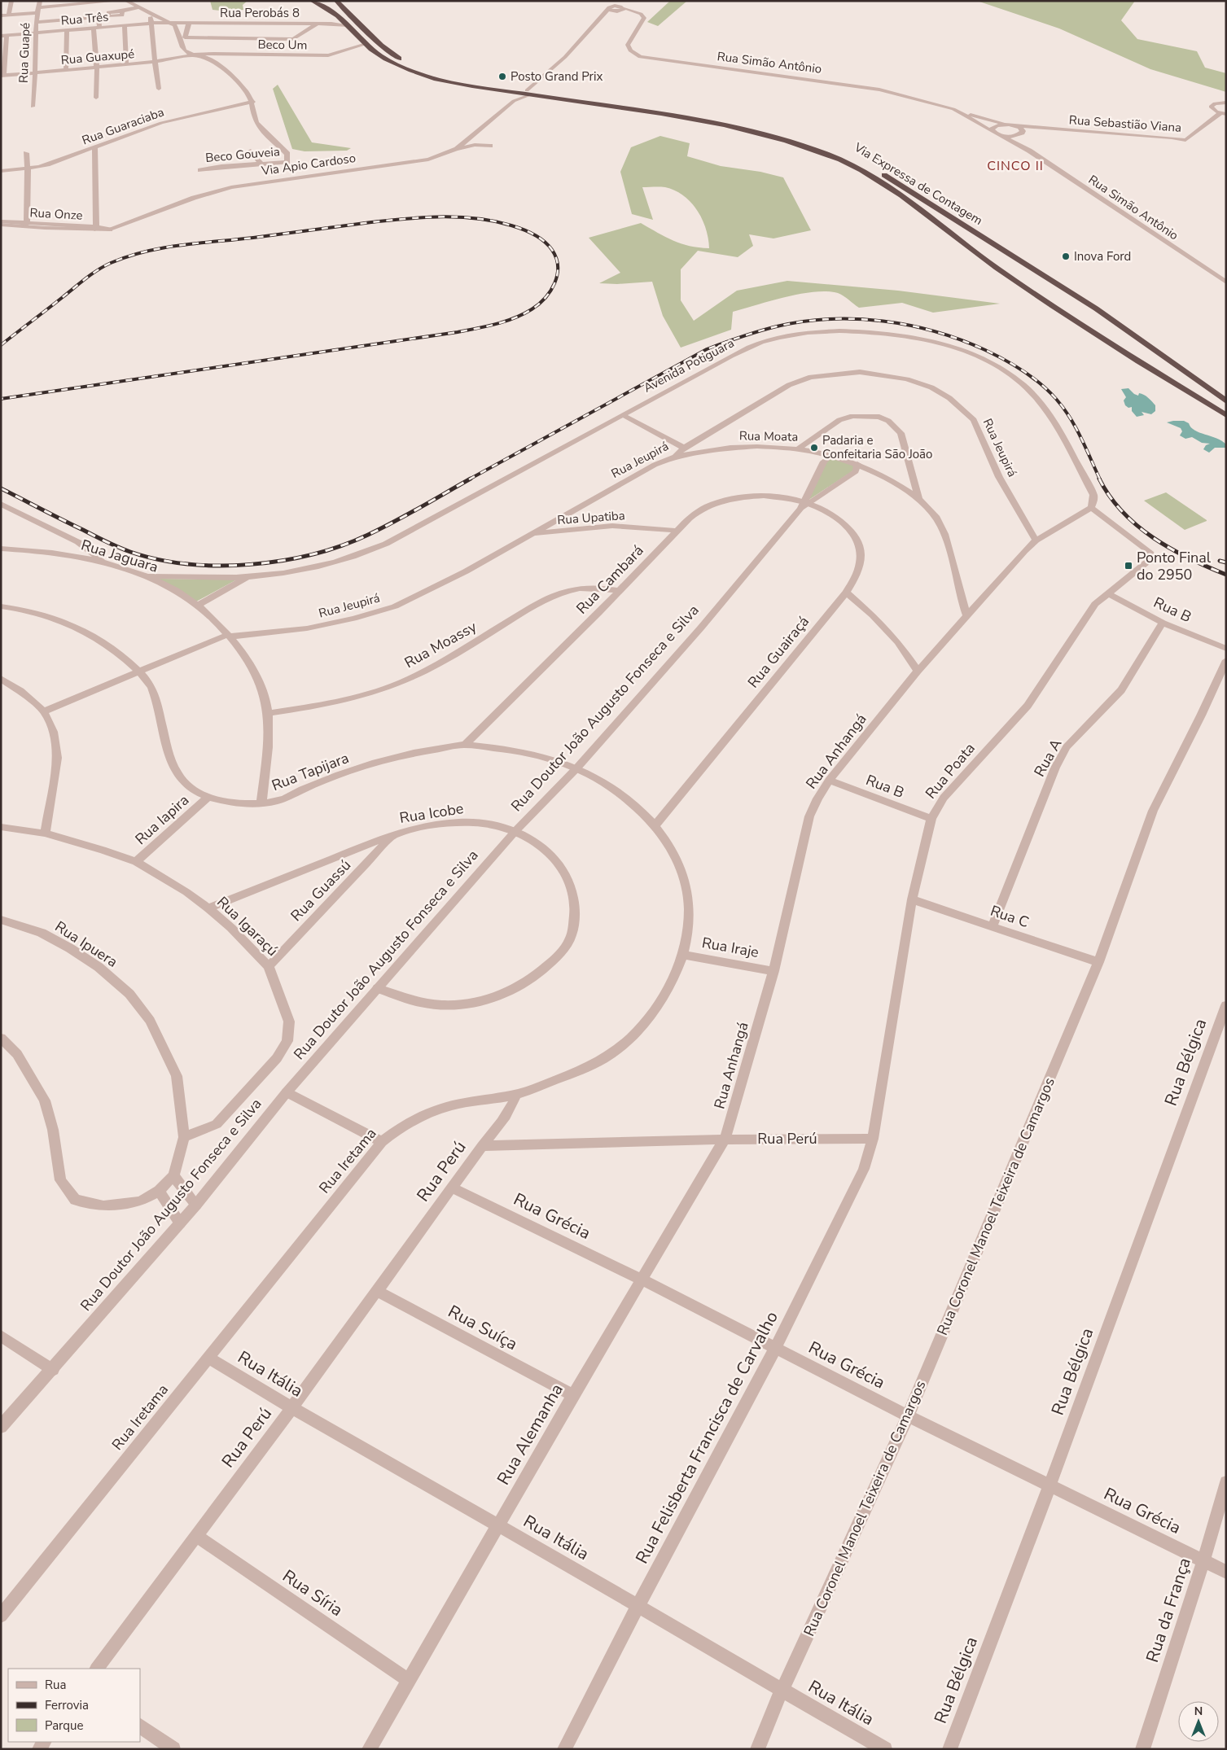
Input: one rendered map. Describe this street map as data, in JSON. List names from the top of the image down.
{
  "streets": {
    "highway": ["Via Expressa de Contagem"],
    "street": [
      "Rua Perobás 8",
      "Rua Três",
      "Beco Um",
      "Rua Guapé",
      "Rua Guaxupé",
      "Rua Simão Antônio",
      "Rua Sebastião Viana",
      "Rua Guaraciaba",
      "Beco Gouveia",
      "Via Apio Cardoso",
      "Rua Onze",
      "Avenida Potiguara",
      "Rua Moata",
      "Rua Jeupirá",
      "Rua Upatiba",
      "Rua Jaguara",
      "Rua Cambará",
      "Rua B",
      "Rua Moassy",
      "Rua Guairaçá",
      "Rua Doutor João Augusto Fonseca e Silva",
      "Rua Anhangá",
      "Rua A",
      "Rua Poata",
      "Rua Tapijara",
      "Rua Icobe",
      "Rua Iapira",
      "Rua Guassú",
      "Rua C",
      "Rua Igaraçú",
      "Rua Ipuera",
      "Rua Iraje",
      "Rua Bélgica",
      "Rua Perú",
      "Rua Iretama",
      "Rua Coronel Manoel Teixeira de Camargos",
      "Rua Grécia",
      "Rua Suíça",
      "Rua Itália",
      "Rua Alemanha",
      "Rua Felisberta Francisca de Carvalho",
      "Rua Síria",
      "Rua da França"
    ]
  },
  "crossings": [
    ["Rua Perobás 8", "Rua Três"],
    ["Rua Perobás 8", "Via Expressa de Contagem"],
    ["Rua Três", "Rua Guapé"],
    ["Beco Um", "Rua Guaxupé"],
    ["Beco Um", "Via Expressa de Contagem"],
    ["Rua Guapé", "Rua Guaxupé"],
    ["Rua Simão Antônio", "Rua Sebastião Viana"],
    ["Rua Guaraciaba", "Beco Gouveia"],
    ["Via Apio Cardoso", "Via Expressa de Contagem"],
    ["Via Apio Cardoso", "Rua Onze"],
    ["Avenida Potiguara", "Rua Jaguara"],
    ["Avenida Potiguara", "Rua Anhangá"],
    ["Avenida Potiguara", "Rua Poata"],
    ["Rua Moata", "Rua Jeupirá"],
    ["Rua Moata", "Rua Doutor João Augusto Fonseca e Silva"],
    ["Rua Moata", "Rua Anhangá"],
    ["Rua Jeupirá", "Rua Upatiba"],
    ["Rua Jeupirá", "Rua Jaguara"],
    ["Rua Jeupirá", "Rua Anhangá"],
    ["Rua Jeupirá", "Rua Tapijara"],
    ["Rua Upatiba", "Rua Cambará"],
    ["Rua Jaguara", "Rua Moassy"],
    ["Rua Jaguara", "Rua Tapijara"],
    ["Rua Cambará", "Rua Moassy"],
    ["Rua Cambará", "Rua Guairaçá"],
    ["Rua Cambará", "Rua Doutor João Augusto Fonseca e Silva"],
    ["Rua Cambará", "Rua Tapijara"],
    ["Rua B", "Rua Anhangá"],
    ["Rua B", "Rua A"],
    ["Rua B", "Rua Poata"],
    ["Rua Guairaçá", "Rua Doutor João Augusto Fonseca e Silva"],
    ["Rua Guairaçá", "Rua Iretama"],
    ["Rua Doutor João Augusto Fonseca e Silva", "Rua Tapijara"],
    ["Rua Doutor João Augusto Fonseca e Silva", "Rua Icobe"],
    ["Rua Doutor João Augusto Fonseca e Silva", "Rua Iretama"],
    ["Rua Anhangá", "Rua Poata"],
    ["Rua Anhangá", "Rua Iraje"],
    ["Rua Anhangá", "Rua Perú"],
    ["Rua Anhangá", "Rua Alemanha"],
    ["Rua A", "Rua C"],
    ["Rua Poata", "Rua C"],
    ["Rua Poata", "Rua Perú"],
    ["Rua Poata", "Rua Felisberta Francisca de Carvalho"],
    ["Rua Tapijara", "Rua Iapira"],
    ["Rua Tapijara", "Rua Iretama"],
    ["Rua Icobe", "Rua Guassú"],
    ["Rua Icobe", "Rua Igaraçú"],
    ["Rua Iapira", "Rua Igaraçú"],
    ["Rua Guassú", "Rua Igaraçú"],
    ["Rua C", "Rua Coronel Manoel Teixeira de Camargos"],
    ["Rua Igaraçú", "Rua Ipuera"],
    ["Rua Iraje", "Rua Iretama"],
    ["Rua Bélgica", "Rua Grécia"],
    ["Rua Perú", "Rua Iretama"],
    ["Rua Perú", "Rua Grécia"],
    ["Rua Perú", "Rua Suíça"],
    ["Rua Perú", "Rua Itália"],
    ["Rua Perú", "Rua Alemanha"],
    ["Rua Perú", "Rua Felisberta Francisca de Carvalho"],
    ["Rua Perú", "Rua Síria"],
    ["Rua Iretama", "Rua Itália"],
    ["Rua Coronel Manoel Teixeira de Camargos", "Rua Grécia"],
    ["Rua Coronel Manoel Teixeira de Camargos", "Rua Itália"],
    ["Rua Grécia", "Rua Alemanha"],
    ["Rua Grécia", "Rua Felisberta Francisca de Carvalho"],
    ["Rua Grécia", "Rua da França"],
    ["Rua Suíça", "Rua Alemanha"],
    ["Rua Itália", "Rua Alemanha"],
    ["Rua Itália", "Rua Felisberta Francisca de Carvalho"],
    ["Rua Alemanha", "Rua Síria"]
  ],
  "districts": ["CINCO II"],
  "places": {
    "other": ["Posto Grand Prix", "Inova Ford", "Padaria e Confeitaria São João"],
    "transit": ["Ponto Final do 2950"]
  },
  "legend": ["Rua", "Ferrovia", "Parque"],
  "north": "top"
}
